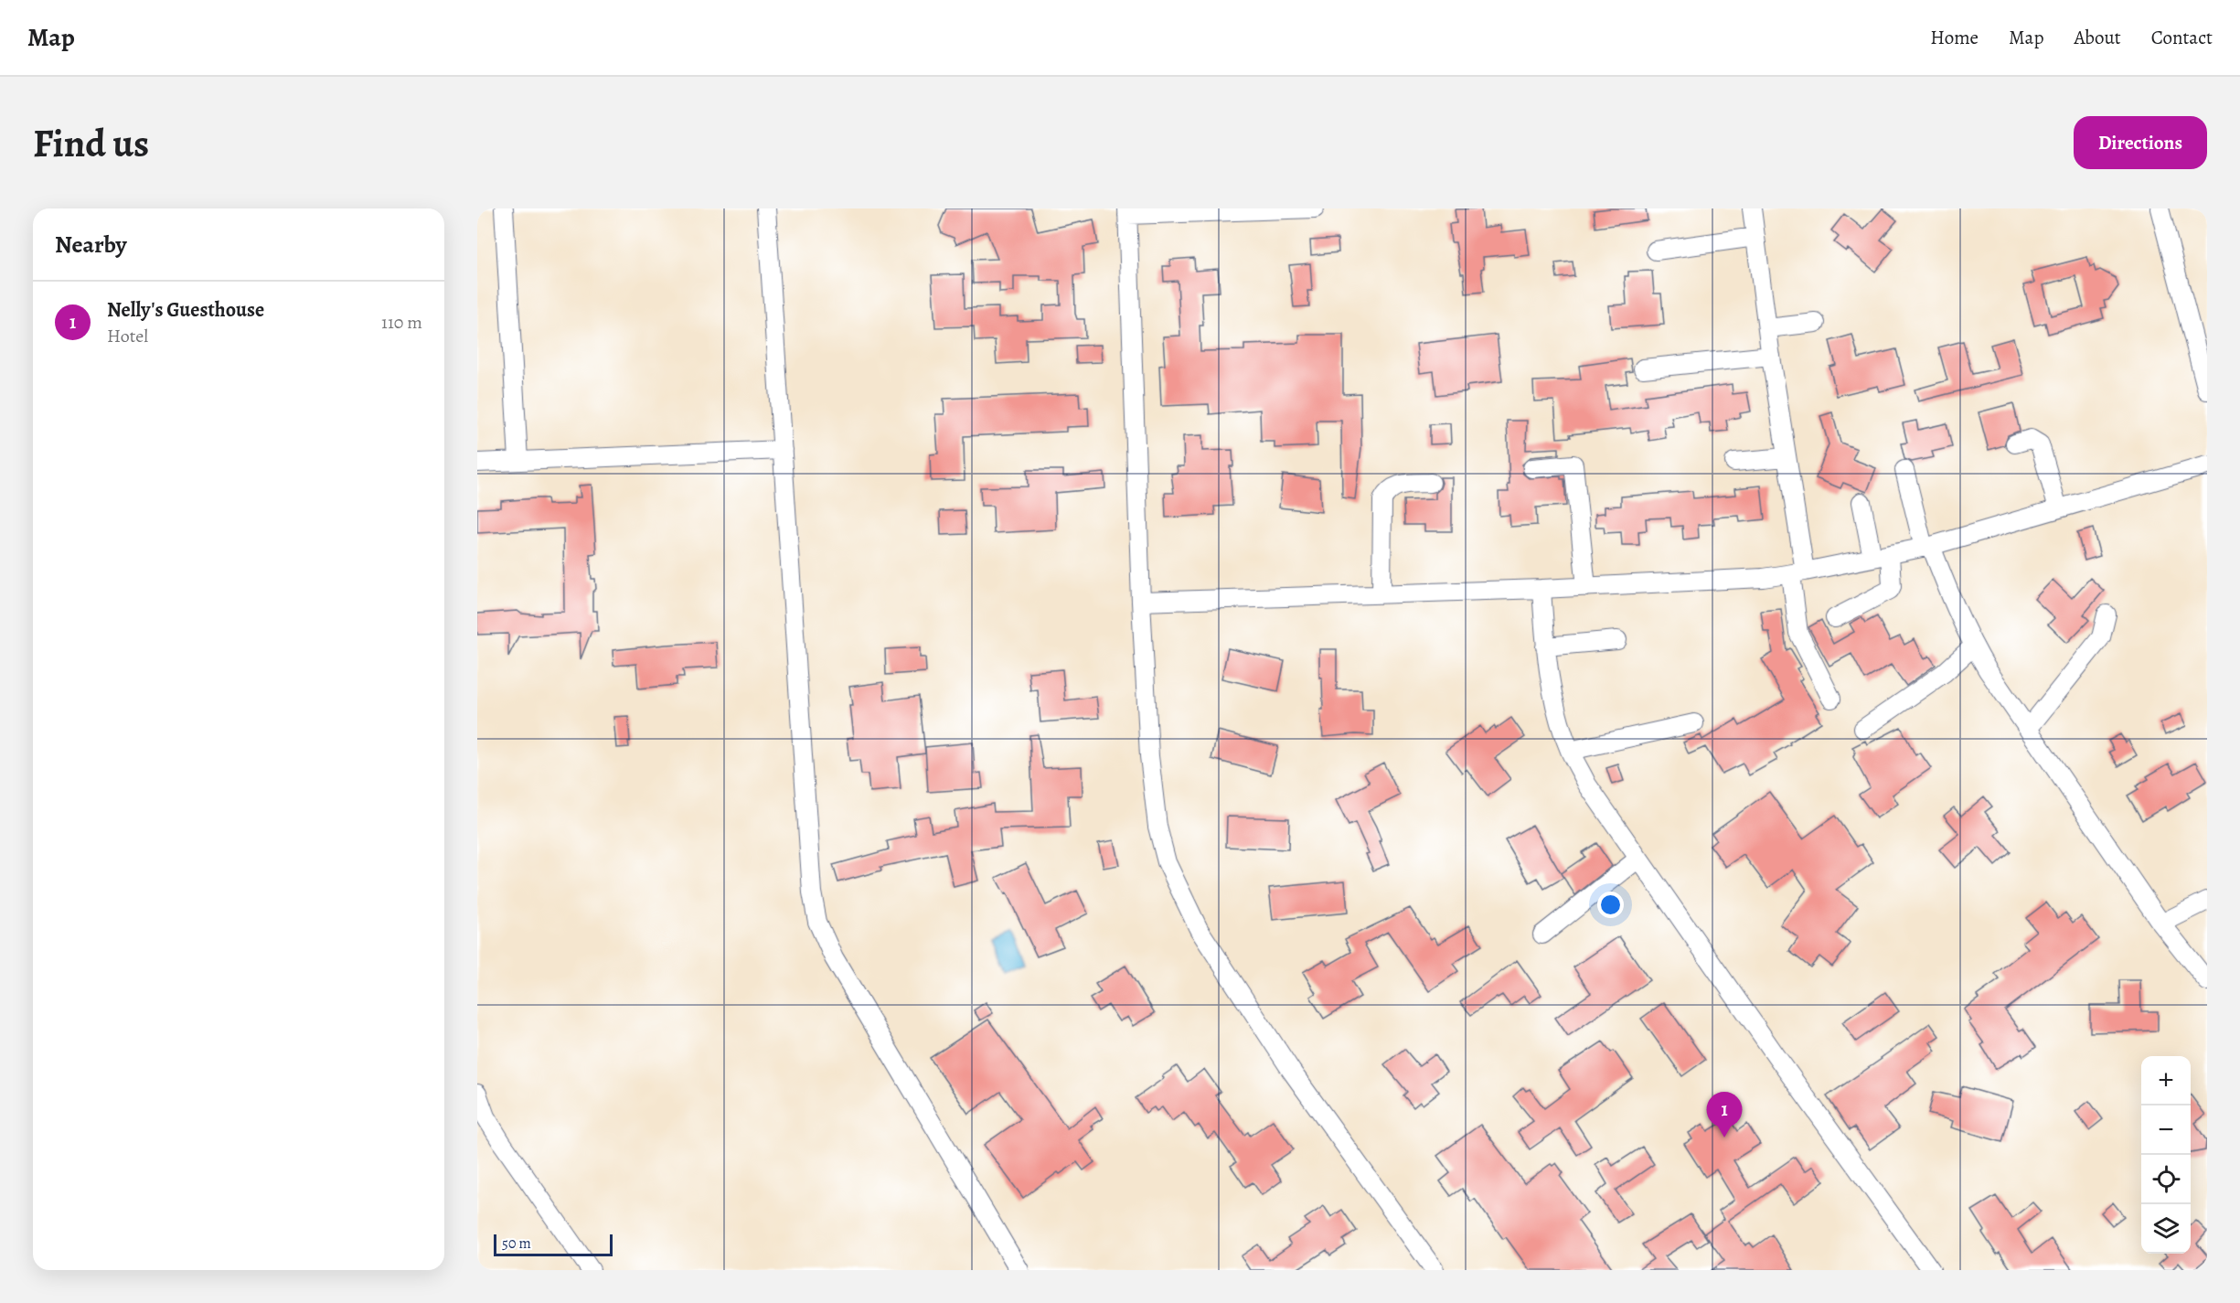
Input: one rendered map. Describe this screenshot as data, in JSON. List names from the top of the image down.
{
  "scale_bar": "50 m",
  "page": {
    "header": "Map",
    "nav": [
      "Home",
      "Map",
      "About",
      "Contact"
    ],
    "buttons": "Directions",
    "title": "Find us",
    "heading": "Nearby",
    "list": [
      {
        "mark": "1",
        "name": "Nelly's Guesthouse",
        "note": "Hotel",
        "value": "110 m"
      }
    ],
    "map_buttons": ["+", "−"],
    "pins": "1",
    "scale": "50 m"
  }
}
